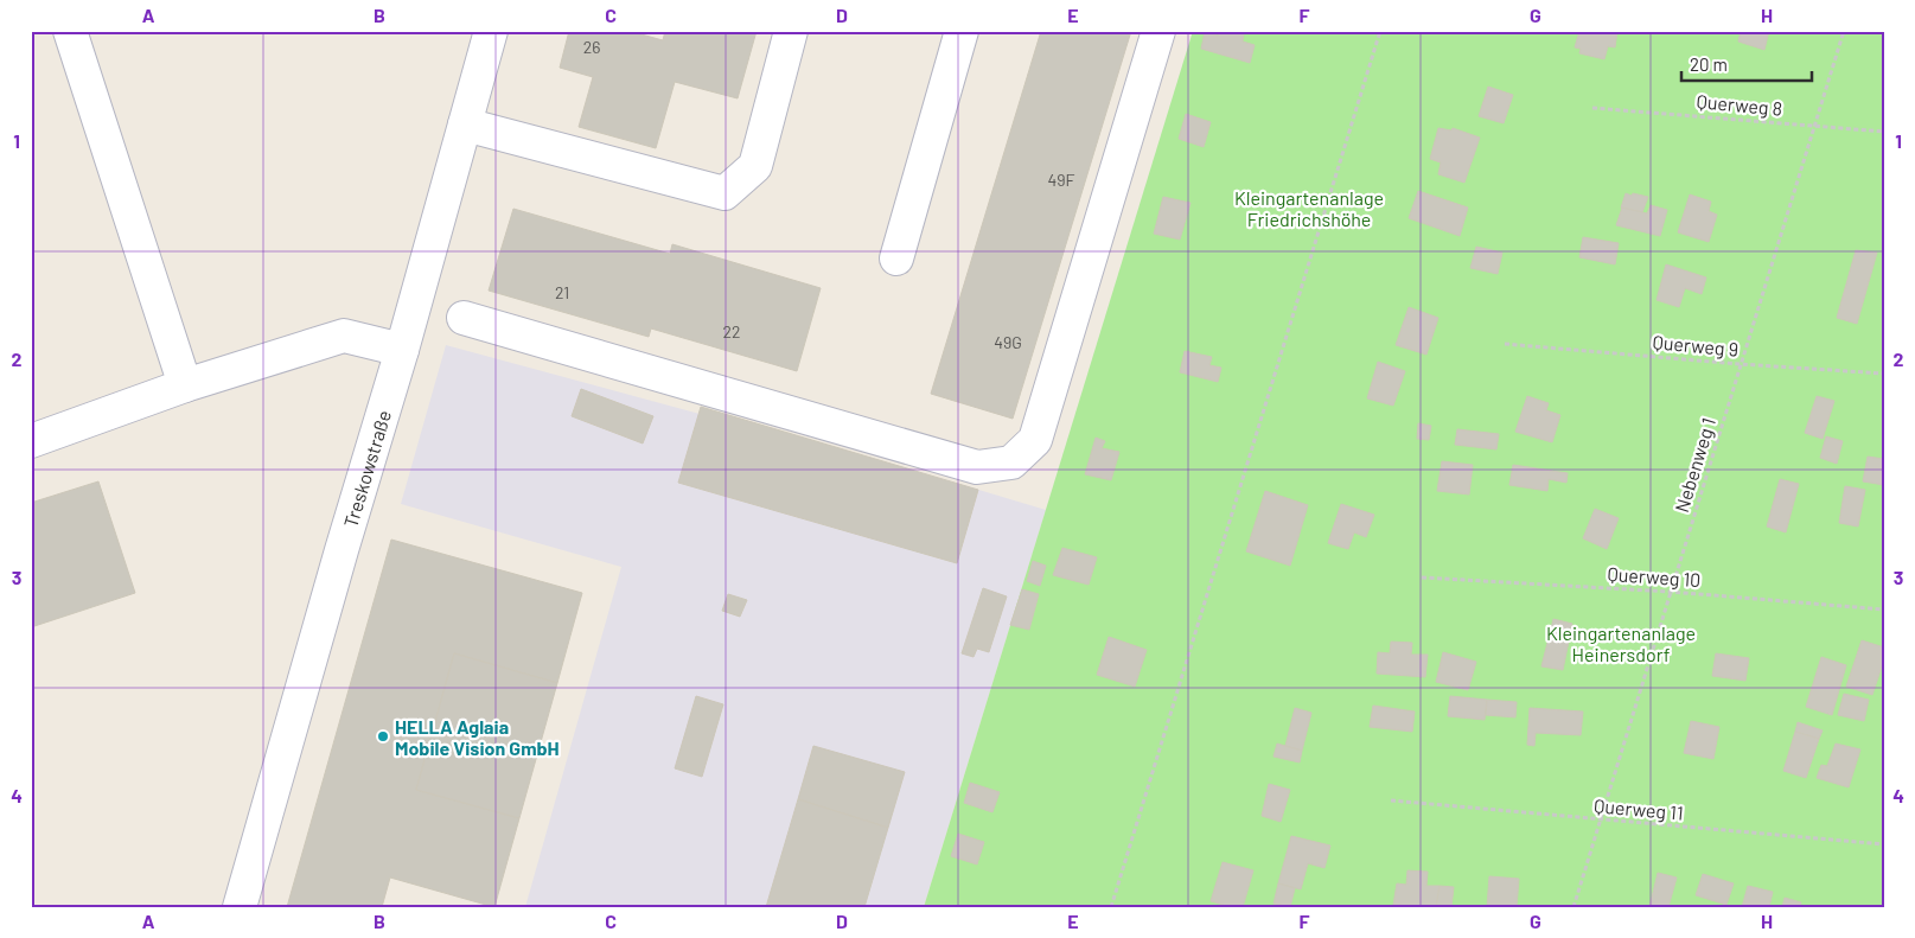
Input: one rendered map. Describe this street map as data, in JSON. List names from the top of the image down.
{
  "streets": {
    "street": ["Treskowstraße"],
    "path": [
      "Querweg 8",
      "Querweg 9",
      "Nebenweg 1",
      "Querweg 10",
      "Querweg 11"
    ]
  },
  "crossings": [
    ["Querweg 8", "Nebenweg 1"],
    ["Querweg 9", "Nebenweg 1"],
    ["Nebenweg 1", "Querweg 10"],
    ["Nebenweg 1", "Querweg 11"]
  ],
  "parks": ["Kleingartenanlage Friedrichshöhe", "Kleingartenanlage Heinersdorf"],
  "places": ["HELLA Aglaia Mobile Vision GmbH"],
  "house_numbers": [
    "26",
    "49F",
    "21",
    "22",
    "49G"
  ],
  "scale_bar": "20 m",
  "grid": {
    "columns": [
      "A",
      "B",
      "C",
      "D",
      "E",
      "F",
      "G",
      "H"
    ],
    "rows": [
      "1",
      "2",
      "3",
      "4"
    ]
  }
}
